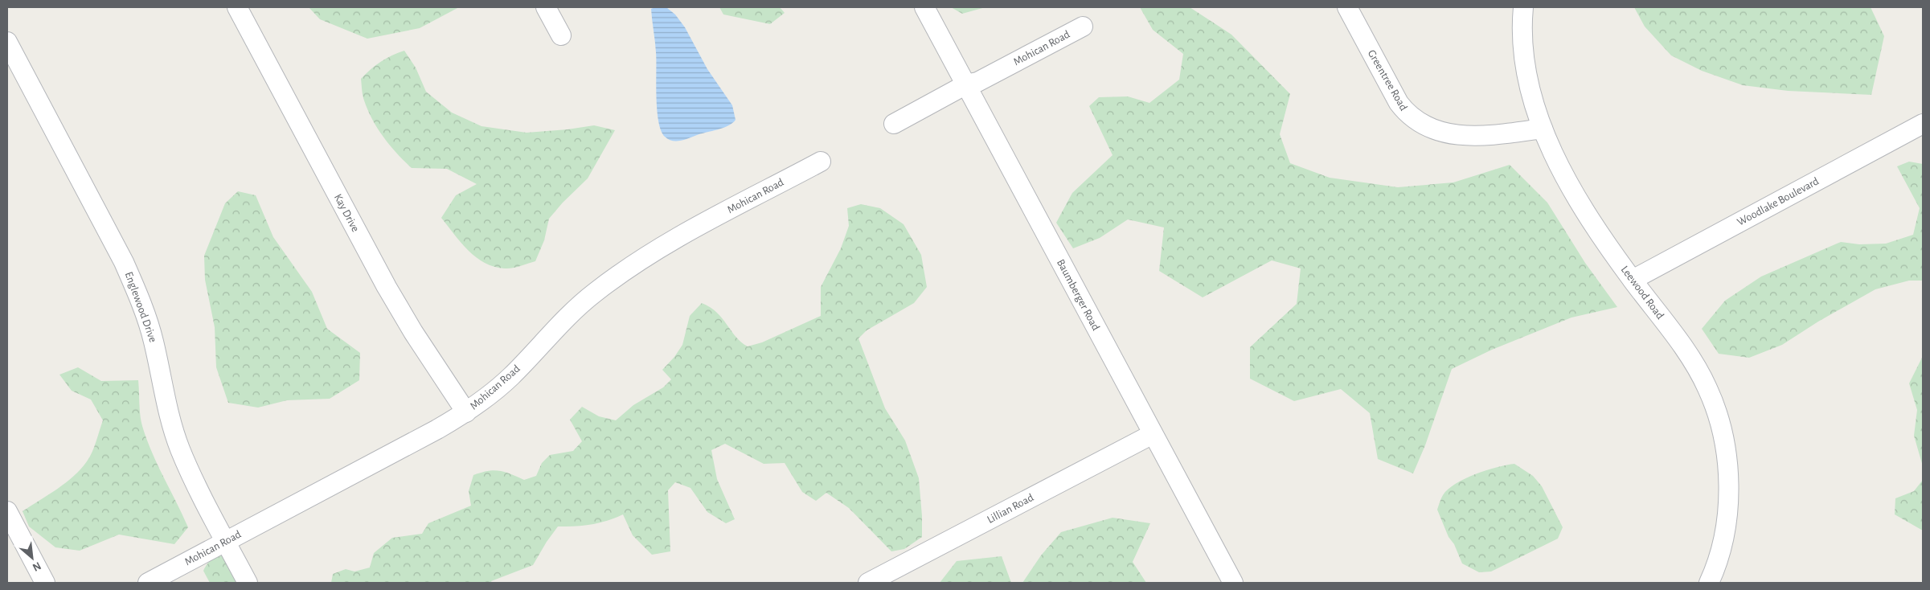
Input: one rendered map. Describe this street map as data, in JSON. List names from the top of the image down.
{
  "streets": {
    "street": [
      "Mohican Road",
      "Greentree Road",
      "Woodlake Boulevard",
      "Kay Drive",
      "Leewood Road",
      "Baumberger Road",
      "Englewood Drive",
      "Lillian Road"
    ]
  },
  "crossings": [
    ["Mohican Road", "Kay Drive"],
    ["Mohican Road", "Baumberger Road"],
    ["Mohican Road", "Englewood Drive"],
    ["Greentree Road", "Leewood Road"],
    ["Woodlake Boulevard", "Leewood Road"],
    ["Baumberger Road", "Lillian Road"]
  ],
  "north": "bottom right"
}
